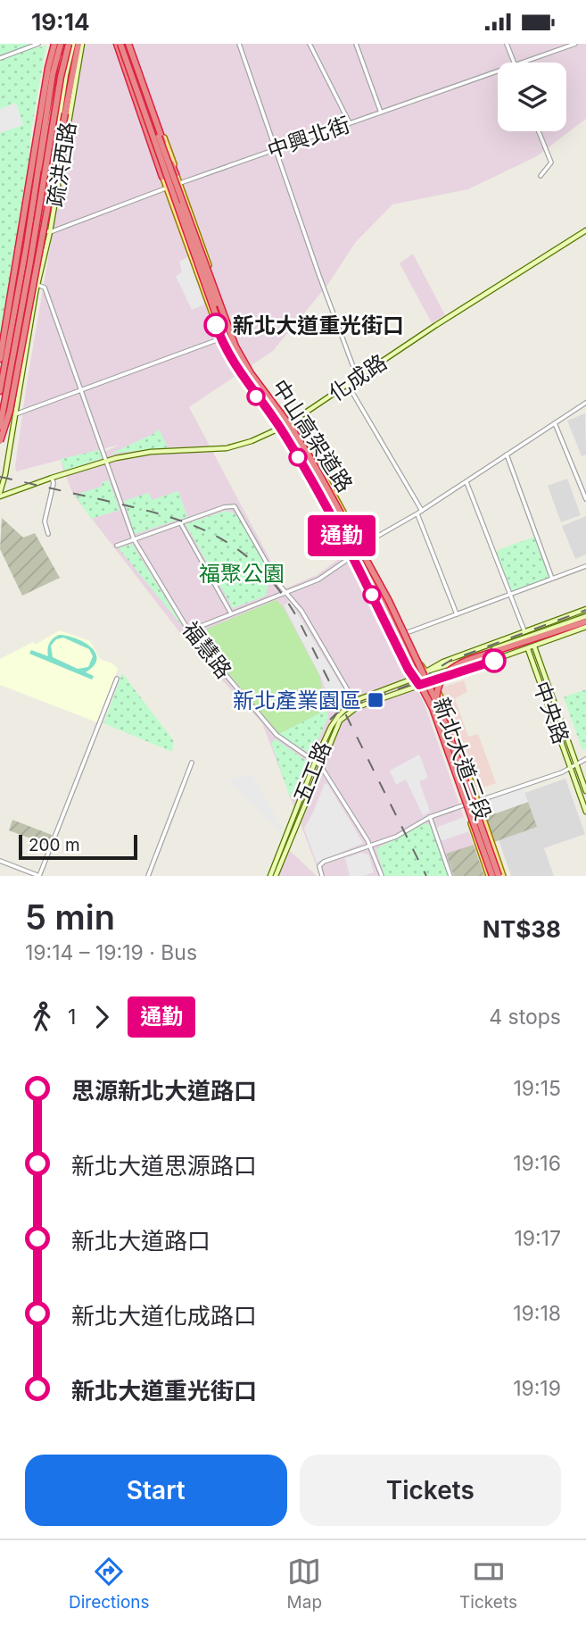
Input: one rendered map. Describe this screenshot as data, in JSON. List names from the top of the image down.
{
  "streets": {
    "highway": ["中山高架道路"],
    "main road": ["新北大道三段"],
    "street": [
      "中興北街",
      "疏洪西路",
      "化成路",
      "福慧路",
      "中央路",
      "五工路"
    ]
  },
  "crossings": [
    ["中興北街", "疏洪西路"],
    ["疏洪西路", "福慧路"],
    ["化成路", "福慧路"],
    ["中山高架道路", "新北大道三段"],
    ["福慧路", "五工路"],
    ["中央路", "五工路"],
    ["新北大道三段", "五工路"]
  ],
  "parks": ["福聚公園"],
  "places": {
    "other": ["新北大道重光街口"],
    "transit": ["新北產業園區"]
  },
  "lines": ["bus line 通勤"],
  "scale_bar": "200 m",
  "page": {
    "status": "19:14",
    "on_map": "通勤",
    "scale": "200 m",
    "heading": ["5 min", "19:14 – 19:19 · Bus", "NT$38"],
    "legs": ["1", "通勤", "4 stops"],
    "list": [
      {
        "name": "思源新北大道路口",
        "value": "19:15"
      },
      {
        "name": "新北大道思源路口",
        "value": "19:16"
      },
      {
        "name": "新北大道路口",
        "value": "19:17"
      },
      {
        "name": "新北大道化成路口",
        "value": "19:18"
      },
      {
        "name": "新北大道重光街口",
        "value": "19:19"
      }
    ],
    "buttons": ["Start", "Tickets"],
    "tabs": ["Directions", "Map", "Tickets"]
  }
}
